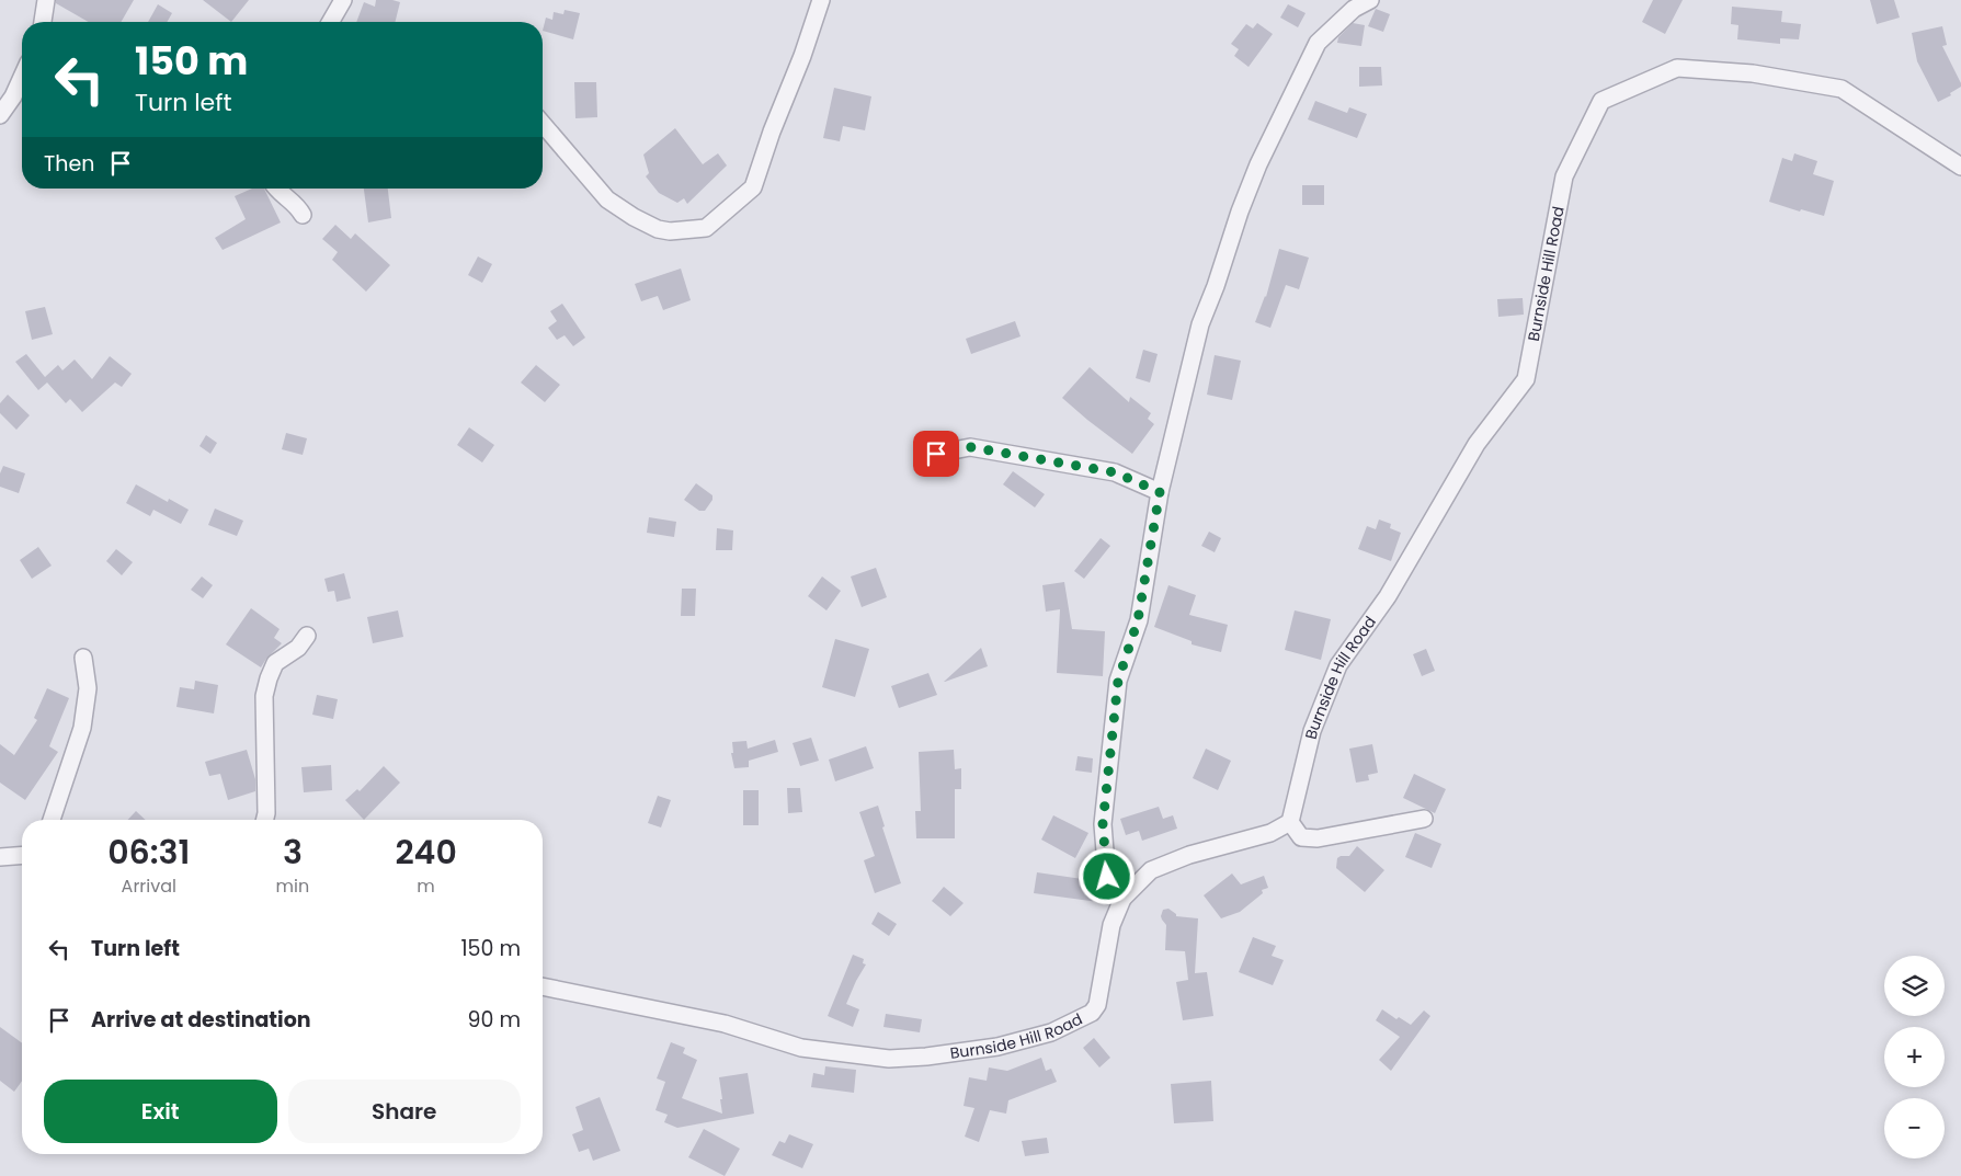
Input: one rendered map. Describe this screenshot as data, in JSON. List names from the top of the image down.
{
  "streets": {
    "street": ["Burnside Hill Road"]
  },
  "page": {
    "turn": ["150 m", "Turn left"],
    "then": "Then",
    "eta": [
      "06:31",
      "Arrival",
      "3",
      "min",
      "240",
      "m"
    ],
    "list": [
      {
        "name": "Turn left",
        "value": "150 m"
      },
      {
        "name": "Arrive at destination",
        "value": "90 m"
      }
    ],
    "map_buttons": ["+", "−"],
    "buttons": ["Exit", "Share"]
  }
}
